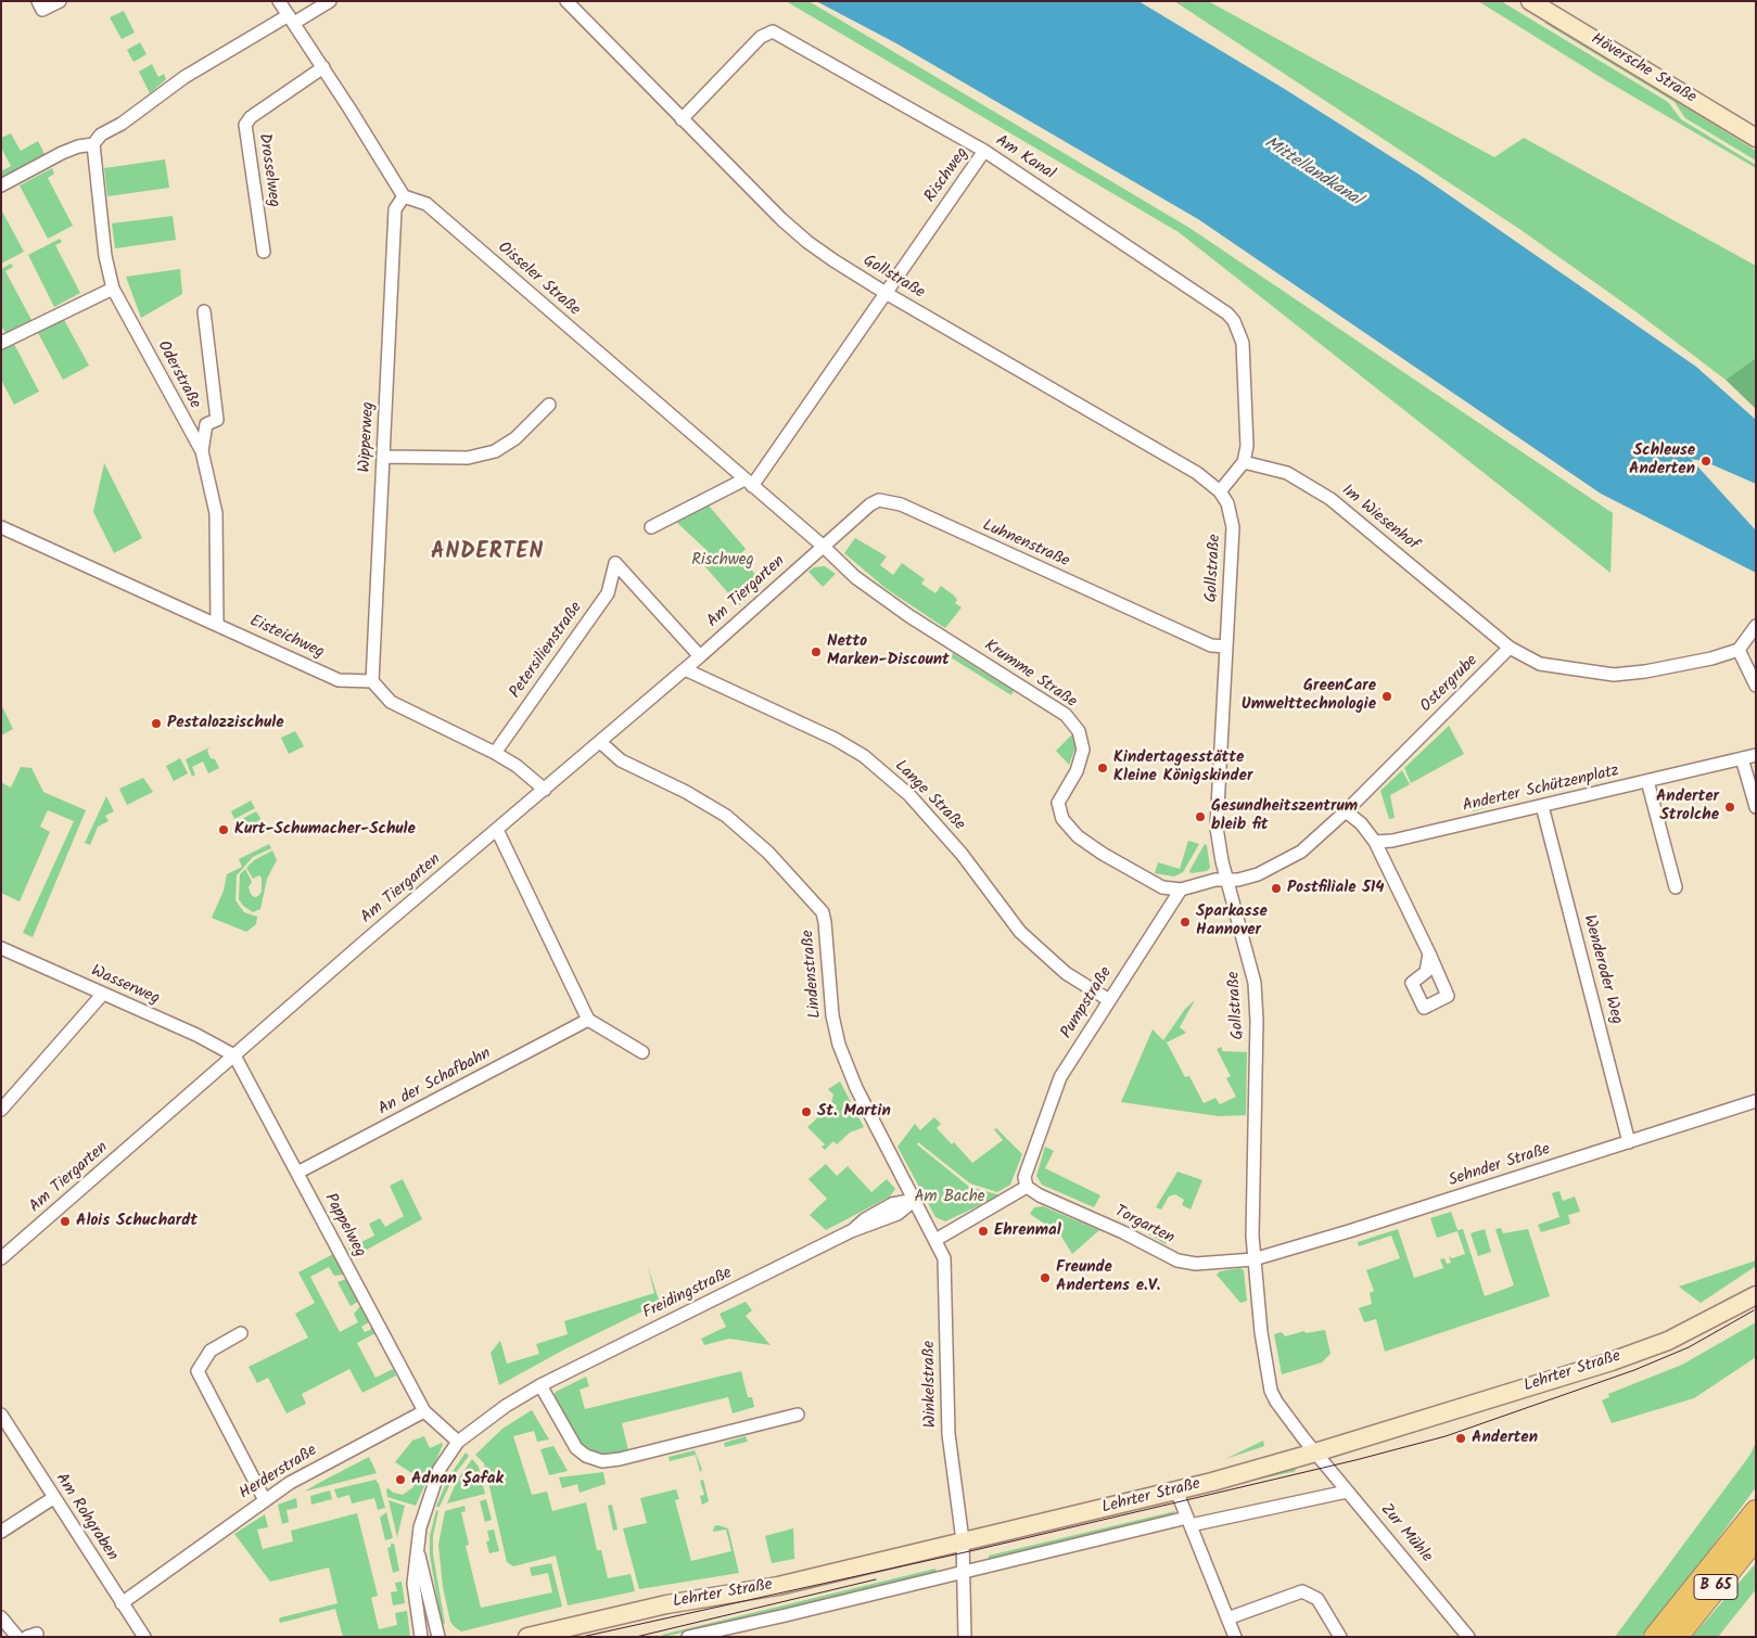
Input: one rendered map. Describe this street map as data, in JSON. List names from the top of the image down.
{
  "streets": {
    "highway": ["B 65"],
    "main road": ["Höversche Straße", "Lehrter Straße"],
    "street": [
      "Am Kanal",
      "Drosselweg",
      "Rischweg",
      "Gollstraße",
      "Oisseler Straße",
      "Oderstraße",
      "Wipperweg",
      "Im Wiesenhof",
      "Luhnenstraße",
      "Am Tiergarten",
      "Eisteichweg",
      "Petersilienstraße",
      "Krumme Straße",
      "Ostergrube",
      "Anderter Schützenplatz",
      "Lange Straße",
      "Wenderoder Weg",
      "Lindenstraße",
      "Wasserweg",
      "Pumpstraße",
      "An der Schafbahn",
      "Sehnder Straße",
      "Pappelweg",
      "Torgarten",
      "Freidingstraße",
      "Winkelstraße",
      "Herderstraße",
      "Am Rohgraben",
      "Zur Mühle"
    ]
  },
  "crossings": [
    ["Am Kanal", "Rischweg"],
    ["Am Kanal", "Gollstraße"],
    ["Am Kanal", "Im Wiesenhof"],
    ["Rischweg", "Gollstraße"],
    ["Rischweg", "Oisseler Straße"],
    ["Gollstraße", "Luhnenstraße"],
    ["Gollstraße", "Ostergrube"],
    ["Gollstraße", "Sehnder Straße"],
    ["Gollstraße", "Torgarten"],
    ["Gollstraße", "Lehrter Straße"],
    ["Gollstraße", "Zur Mühle"],
    ["Oisseler Straße", "Wipperweg"],
    ["Oisseler Straße", "Luhnenstraße"],
    ["Oisseler Straße", "Am Tiergarten"],
    ["Oisseler Straße", "Krumme Straße"],
    ["Oderstraße", "Eisteichweg"],
    ["Wipperweg", "Eisteichweg"],
    ["Im Wiesenhof", "Ostergrube"],
    ["Luhnenstraße", "Am Tiergarten"],
    ["Luhnenstraße", "Krumme Straße"],
    ["Am Tiergarten", "Petersilienstraße"],
    ["Am Tiergarten", "Krumme Straße"],
    ["Am Tiergarten", "Lange Straße"],
    ["Am Tiergarten", "Lindenstraße"],
    ["Am Tiergarten", "Wasserweg"],
    ["Am Tiergarten", "Pappelweg"],
    ["Krumme Straße", "Pumpstraße"],
    ["Anderter Schützenplatz", "Wenderoder Weg"],
    ["Lange Straße", "Pumpstraße"],
    ["Wenderoder Weg", "Sehnder Straße"],
    ["Lindenstraße", "Freidingstraße"],
    ["Lindenstraße", "Winkelstraße"],
    ["Wasserweg", "Pappelweg"],
    ["Pumpstraße", "Torgarten"],
    ["An der Schafbahn", "Pappelweg"],
    ["Sehnder Straße", "Torgarten"],
    ["Pappelweg", "Herderstraße"],
    ["Lehrter Straße", "Winkelstraße"],
    ["Lehrter Straße", "Zur Mühle"],
    ["Herderstraße", "Am Rohgraben"]
  ],
  "districts": ["ANDERTEN"],
  "water": ["Mittellandkanal"],
  "parks": ["Rischweg", "Am Bache"],
  "places": [
    "Schleuse Anderten",
    "Netto Marken-Discount",
    "GreenCare Umwelttechnologie",
    "Pestalozzischule",
    "Kindertagesstätte Kleine Königskinder",
    "Anderter Strolche",
    "Gesundheitszentrum bleib fit",
    "Kurt-Schumacher-Schule",
    "Postfiliale 514",
    "Sparkasse Hannover",
    "St. Martin",
    "Alois Schuchardt",
    "Ehrenmal",
    "Freunde Andertens e.V.",
    "Anderten",
    "Adnan Şafak"
  ]
}
